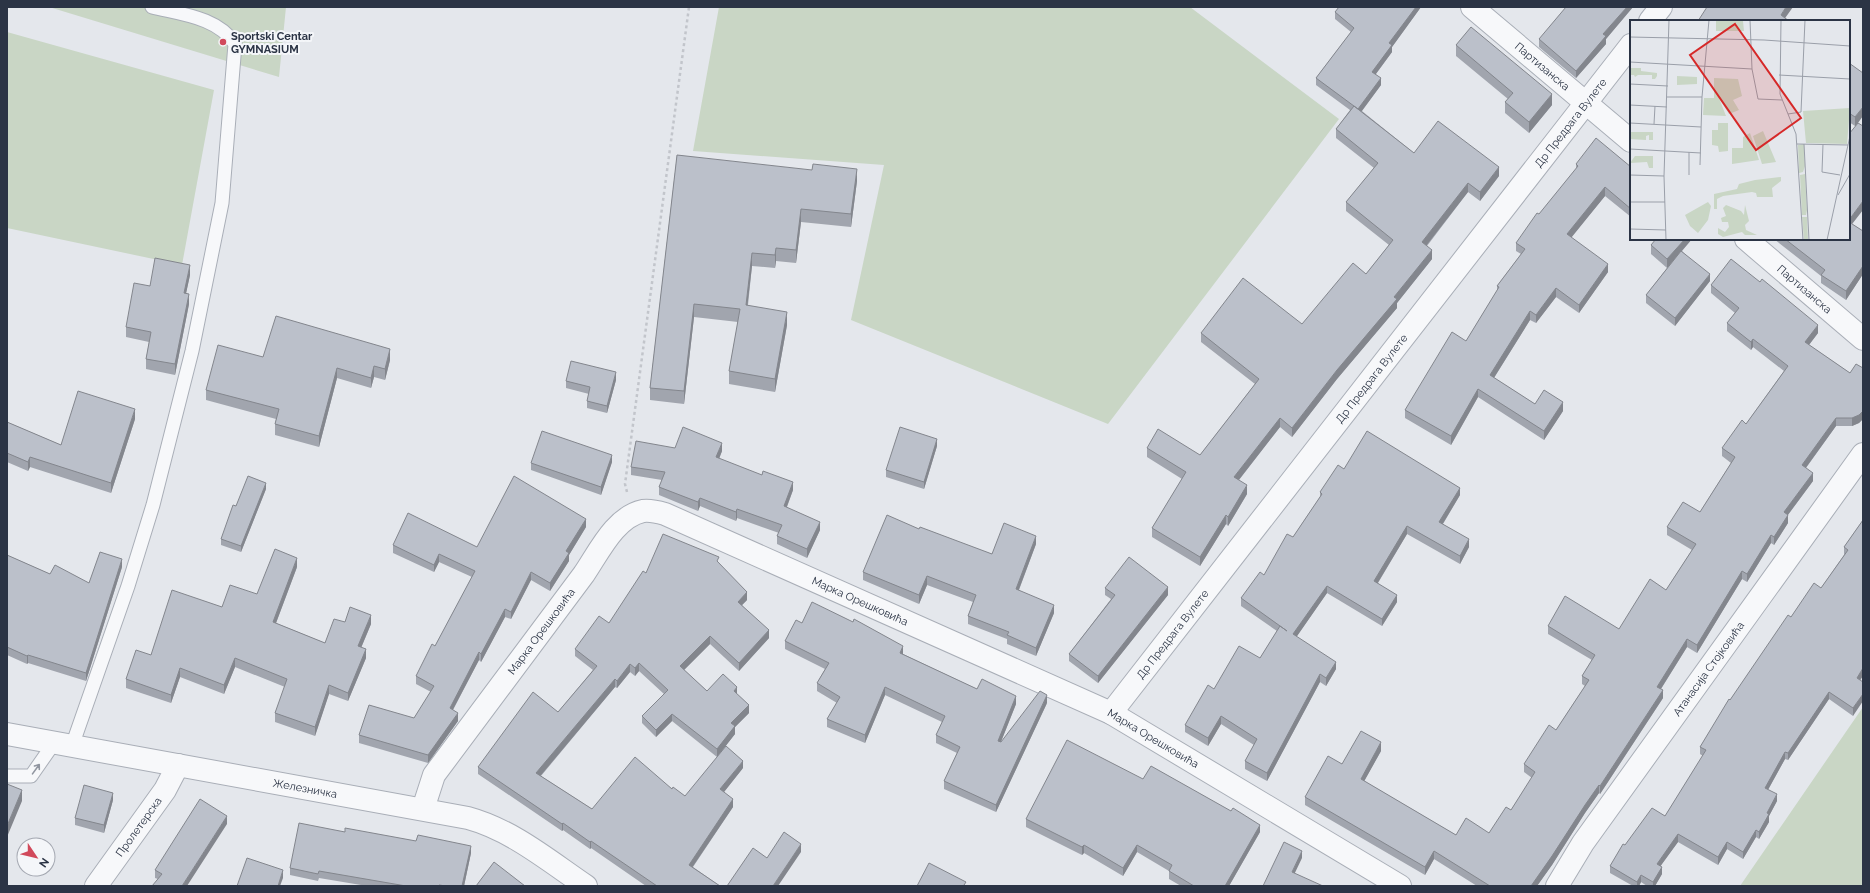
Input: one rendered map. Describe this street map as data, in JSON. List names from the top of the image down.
{
  "streets": {
    "street": [
      "Партизанска",
      "Др Предрага Вулете",
      "Марка Орешковића",
      "Атанасија Стојковића",
      "Железничка",
      "Пролетерска"
    ]
  },
  "crossings": [
    ["Партизанска", "Др Предрага Вулете"],
    ["Др Предрага Вулете", "Марка Орешковића"],
    ["Марка Орешковића", "Железничка"],
    ["Железничка", "Пролетерска"]
  ],
  "places": ["Sportski Centar GYMNASIUM"],
  "north": "bottom right"
}
